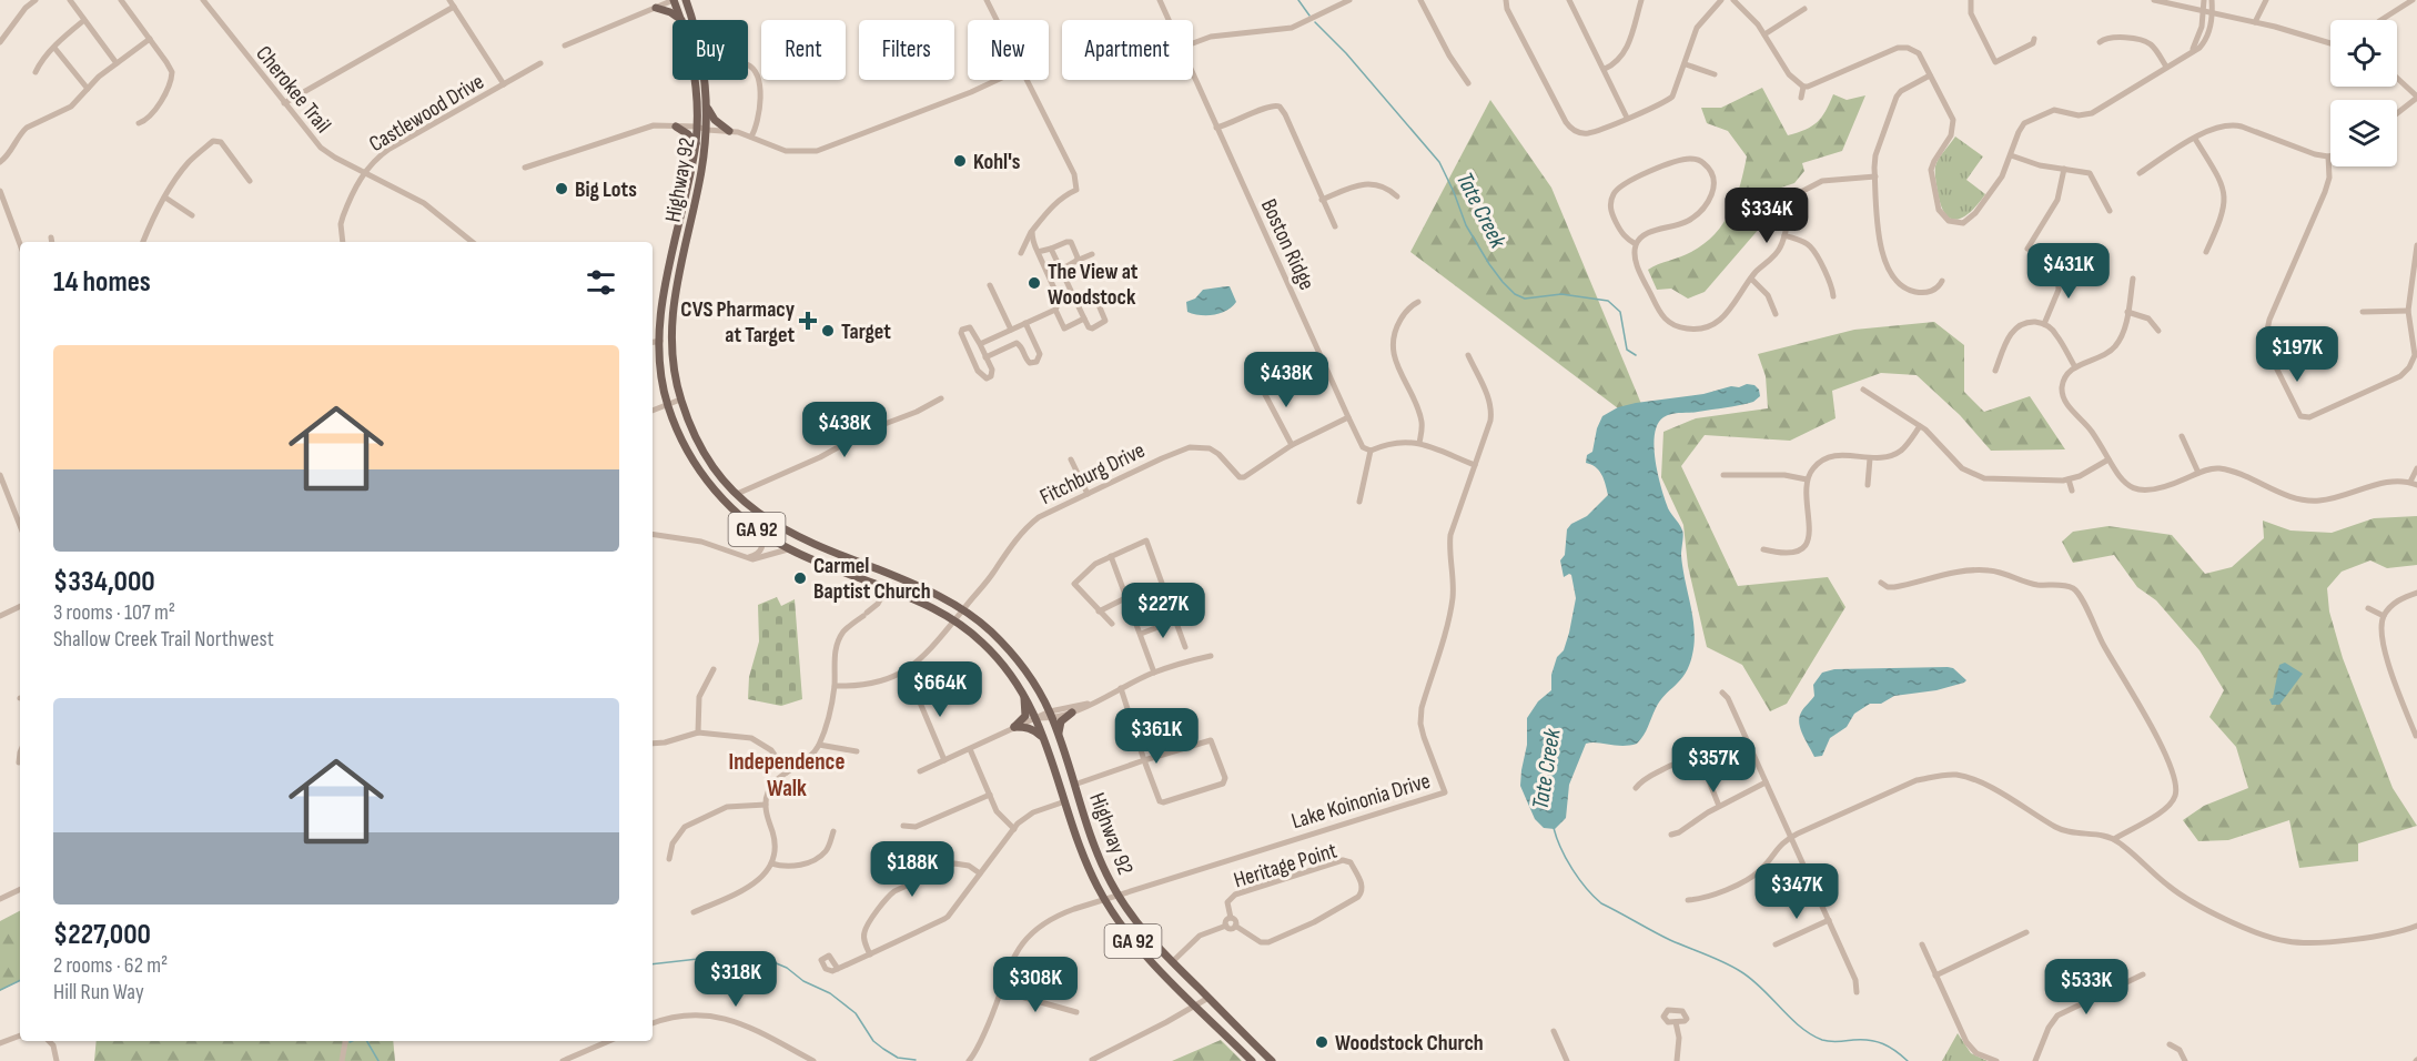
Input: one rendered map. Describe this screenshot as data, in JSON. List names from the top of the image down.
{
  "streets": {
    "main road": ["Highway 92", "GA 92"],
    "street": [
      "Cherokee Trail",
      "Castlewood Drive",
      "Boston Ridge",
      "Fitchburg Drive",
      "Lake Koinonia Drive",
      "Heritage Point"
    ]
  },
  "crossings": [
    ["Cherokee Trail", "Castlewood Drive"],
    ["Highway 92", "Fitchburg Drive"],
    ["Highway 92", "Lake Koinonia Drive"]
  ],
  "districts": ["Independence Walk"],
  "water": ["Tate Creek"],
  "places": {
    "other": [
      "Kohl's",
      "Big Lots",
      "The View at Woodstock",
      "Target",
      "Carmel Baptist Church",
      "Woodstock Church"
    ],
    "health": ["CVS Pharmacy at Target"]
  },
  "page": {
    "chip": [
      "Buy",
      "Rent",
      "Filters",
      "New",
      "Apartment"
    ],
    "price": [
      "$334K",
      "$431K",
      "$197K",
      "$438K",
      "$438K",
      "$227K",
      "$664K",
      "$361K",
      "$357K",
      "$188K",
      "$347K",
      "$318K",
      "$308K",
      "$533K"
    ],
    "heading": "14 homes",
    "list": [
      {
        "name": "$334,000",
        "note": "3 rooms · 107 m² · Shallow Creek Trail Northwest"
      },
      {
        "name": "$227,000",
        "note": "2 rooms · 62 m² · Hill Run Way"
      }
    ]
  }
}
